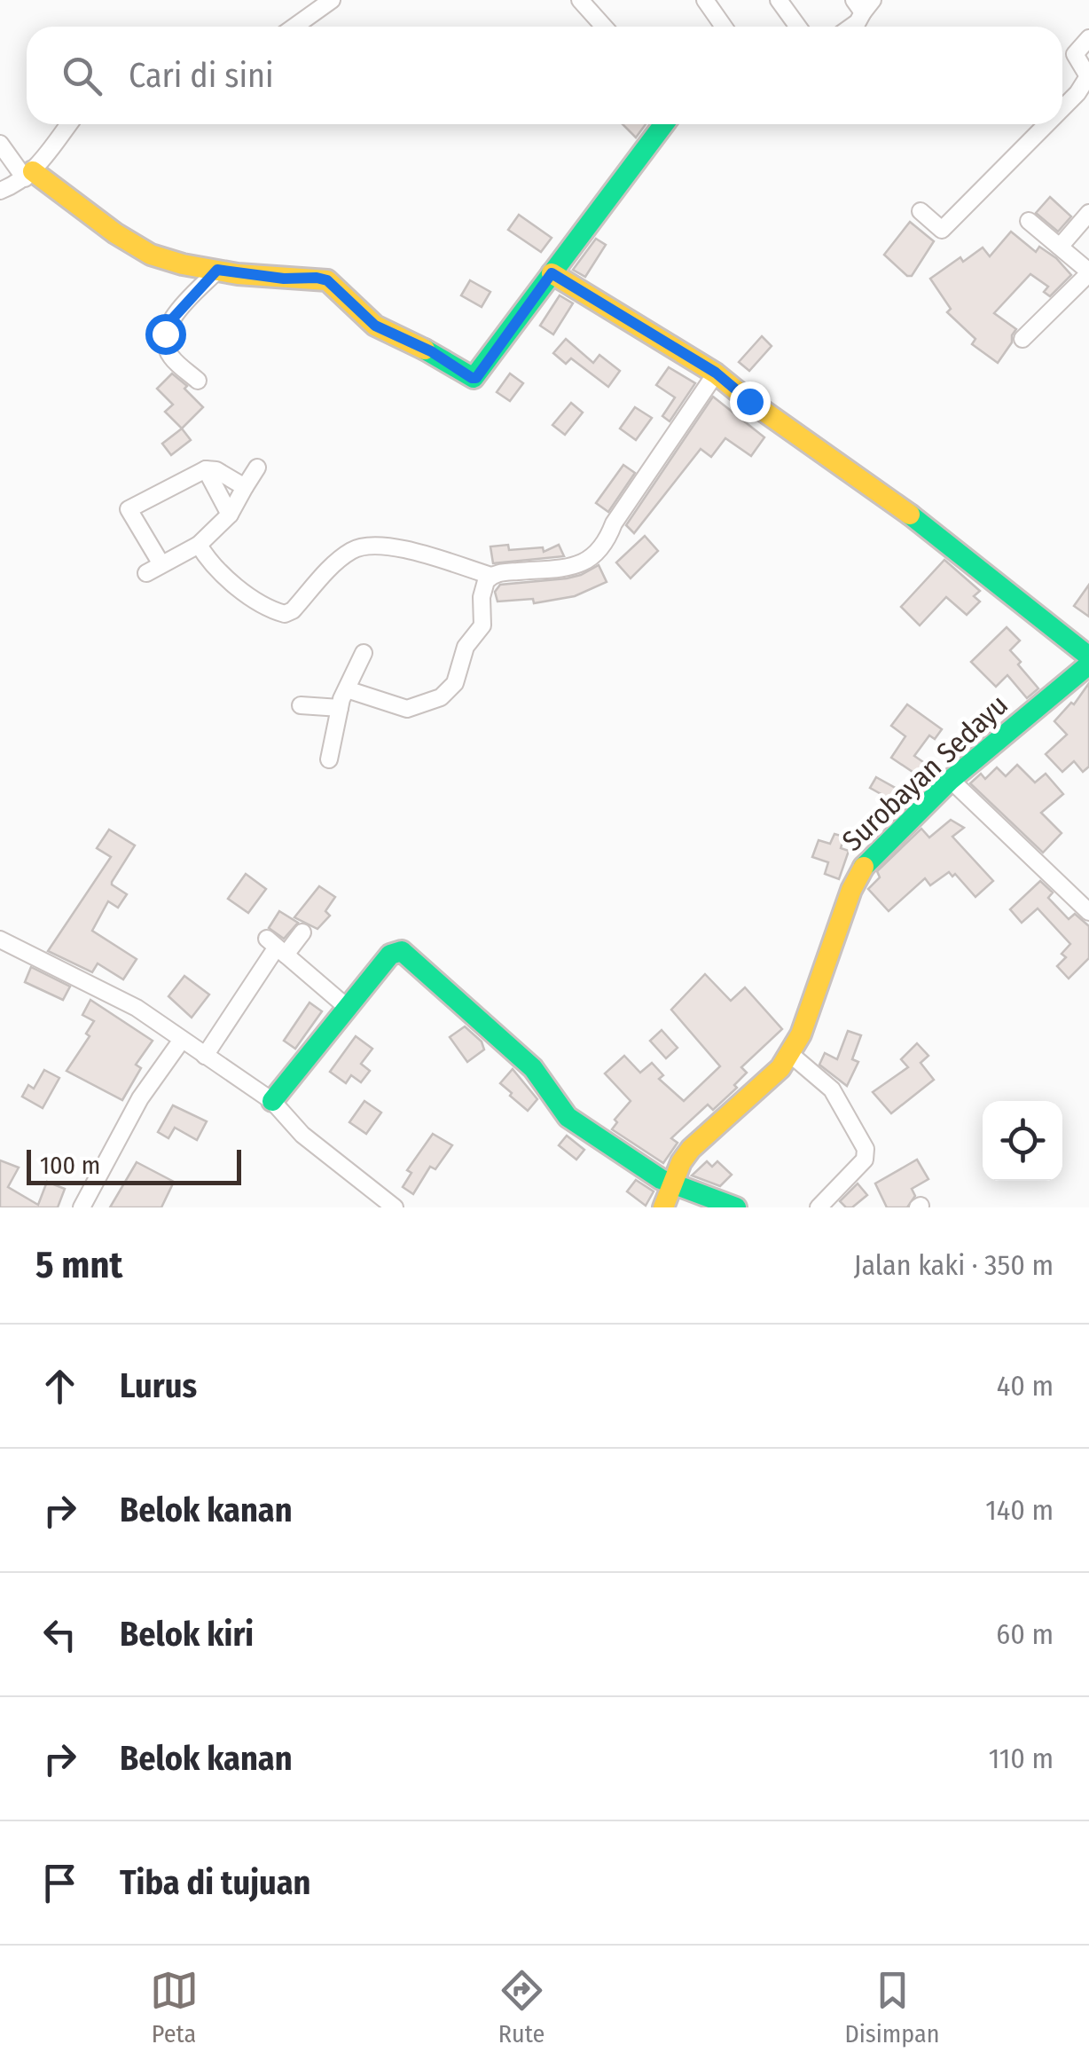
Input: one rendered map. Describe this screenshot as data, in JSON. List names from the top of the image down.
{
  "streets": {
    "street": ["Surobayan Sedayu"]
  },
  "scale_bar": "100 m",
  "page": {
    "search": "Cari di sini",
    "scale": "100 m",
    "heading": ["5 mnt", "Jalan kaki · 350 m"],
    "list": [
      ["Lurus", "40 m"],
      ["Belok kanan", "140 m"],
      ["Belok kiri", "60 m"],
      ["Belok kanan", "110 m"],
      "Tiba di tujuan"
    ],
    "nav": ["Peta", "Rute", "Disimpan"]
  }
}
